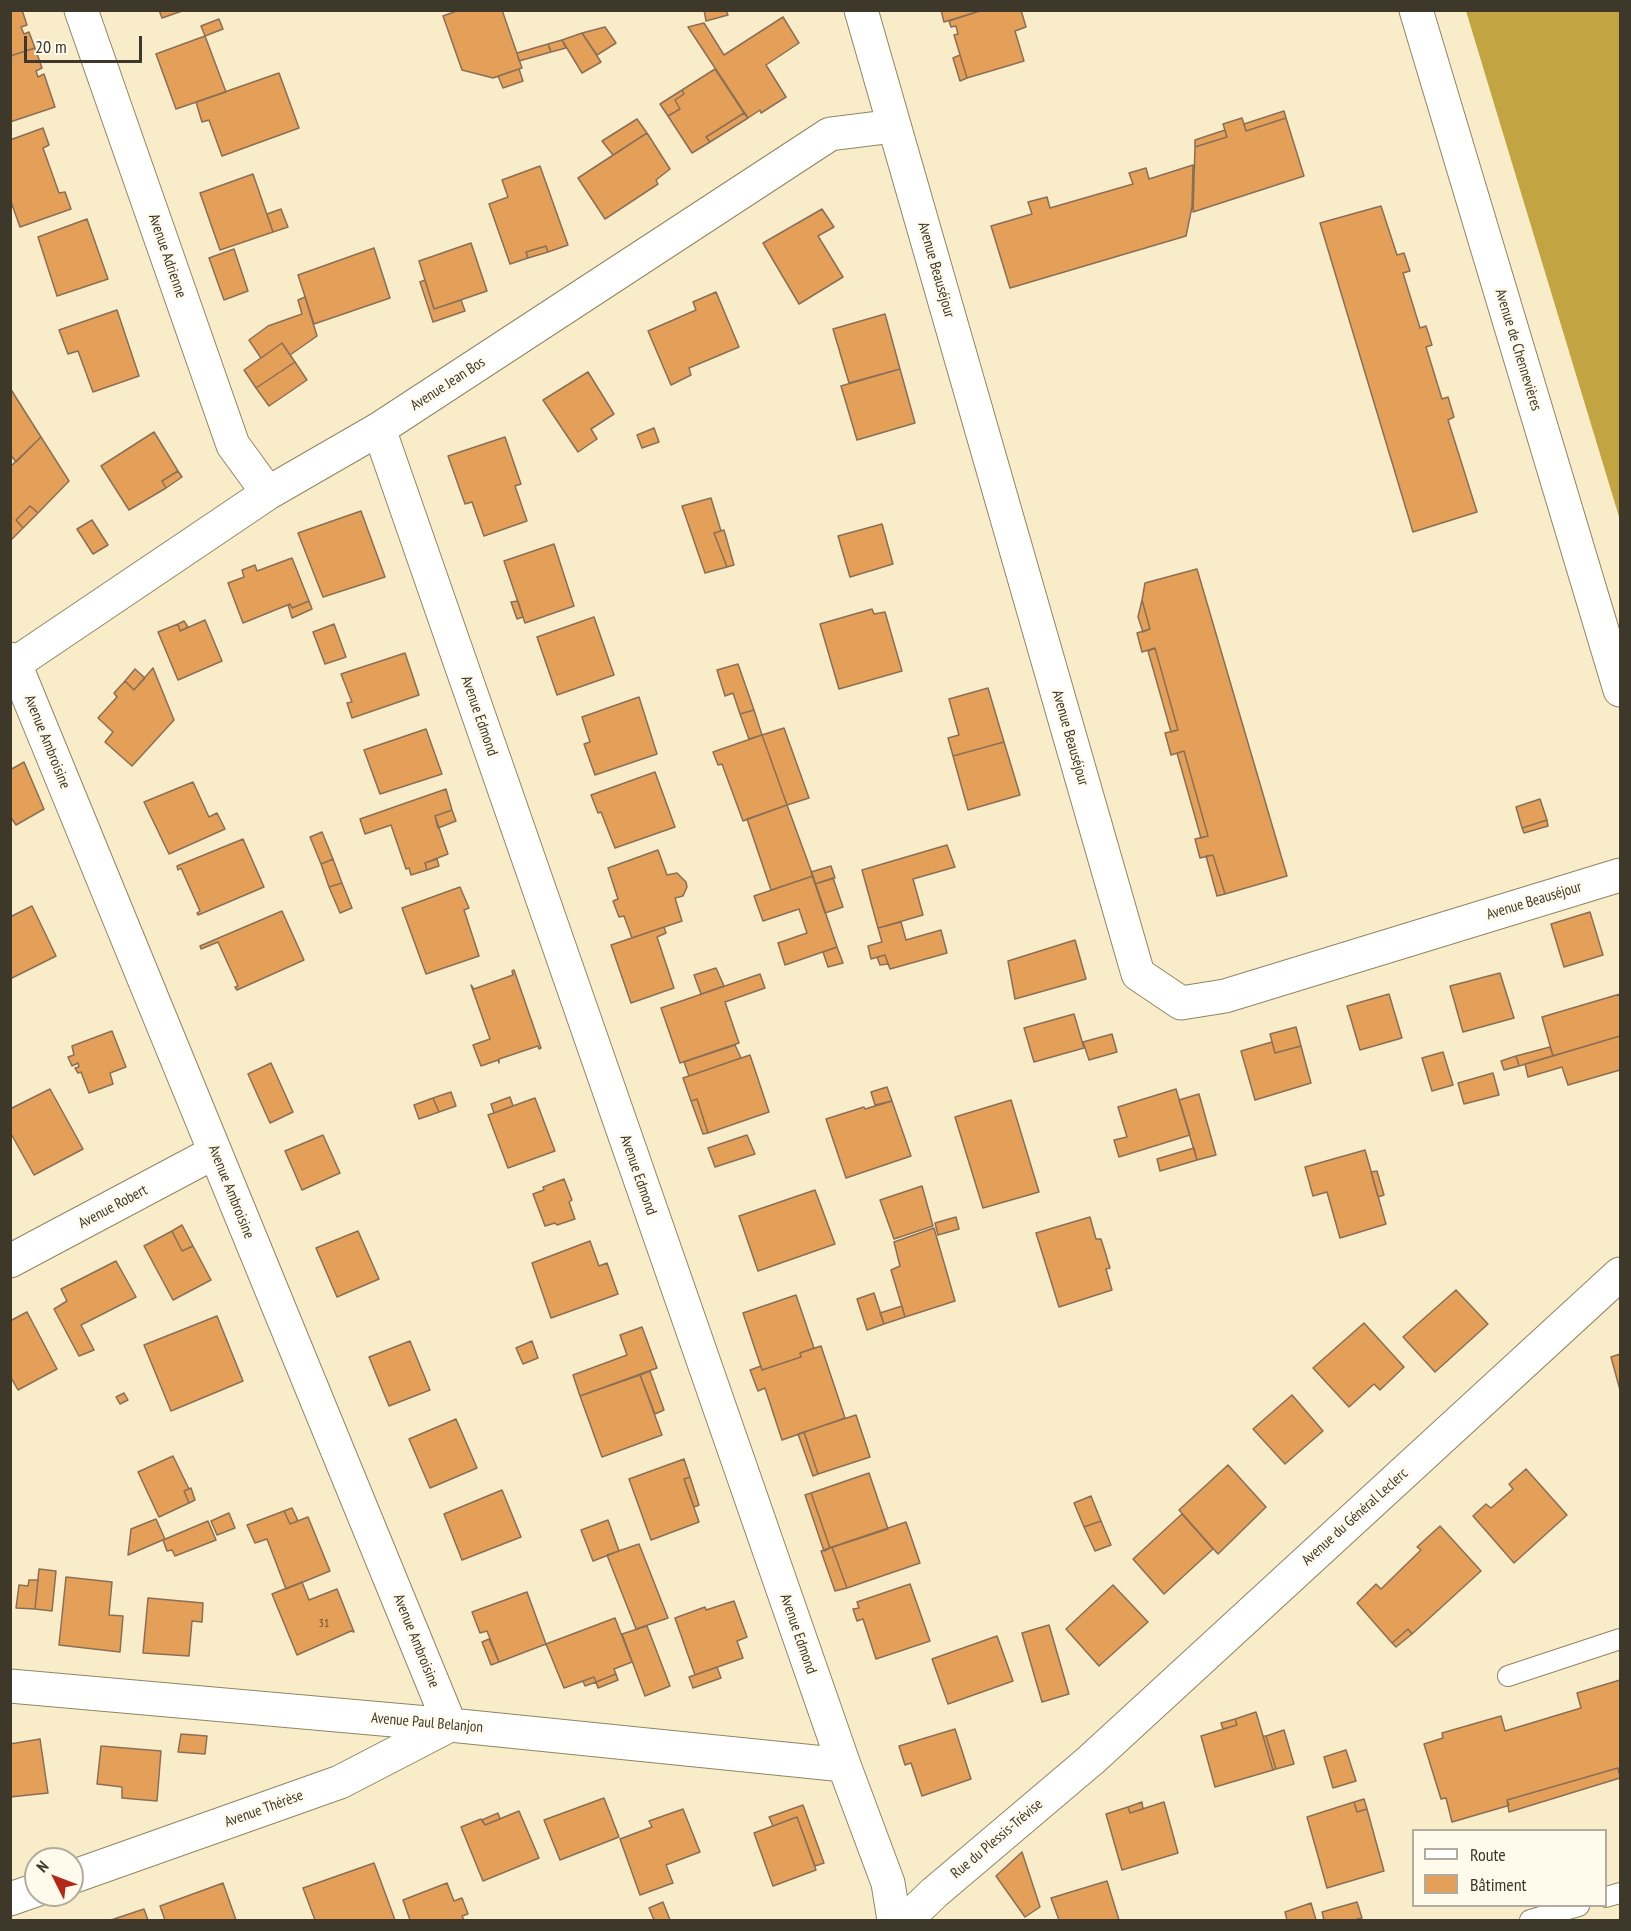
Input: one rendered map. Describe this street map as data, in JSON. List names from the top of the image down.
{
  "streets": {
    "street": [
      "Avenue Adrienne",
      "Avenue Beauséjour",
      "Avenue de Chennevières",
      "Avenue Jean Bos",
      "Avenue Edmond",
      "Avenue Ambroisine",
      "Avenue Robert",
      "Avenue du Général Leclerc",
      "Avenue Paul Belanjon",
      "Avenue Thérèse",
      "Rue du Plessis-Trévise"
    ]
  },
  "crossings": [
    ["Avenue Adrienne", "Avenue Jean Bos"],
    ["Avenue Beauséjour", "Avenue Jean Bos"],
    ["Avenue Jean Bos", "Avenue Edmond"],
    ["Avenue Jean Bos", "Avenue Ambroisine"],
    ["Avenue Edmond", "Avenue Paul Belanjon"],
    ["Avenue Ambroisine", "Avenue Robert"],
    ["Avenue Ambroisine", "Avenue Paul Belanjon"],
    ["Avenue Ambroisine", "Avenue Thérèse"],
    ["Avenue du Général Leclerc", "Rue du Plessis-Trévise"],
    ["Avenue Paul Belanjon", "Avenue Thérèse"]
  ],
  "house_numbers": ["31"],
  "legend": ["Route", "Bâtiment"],
  "scale_bar": "20 m",
  "north": "top left"
}
